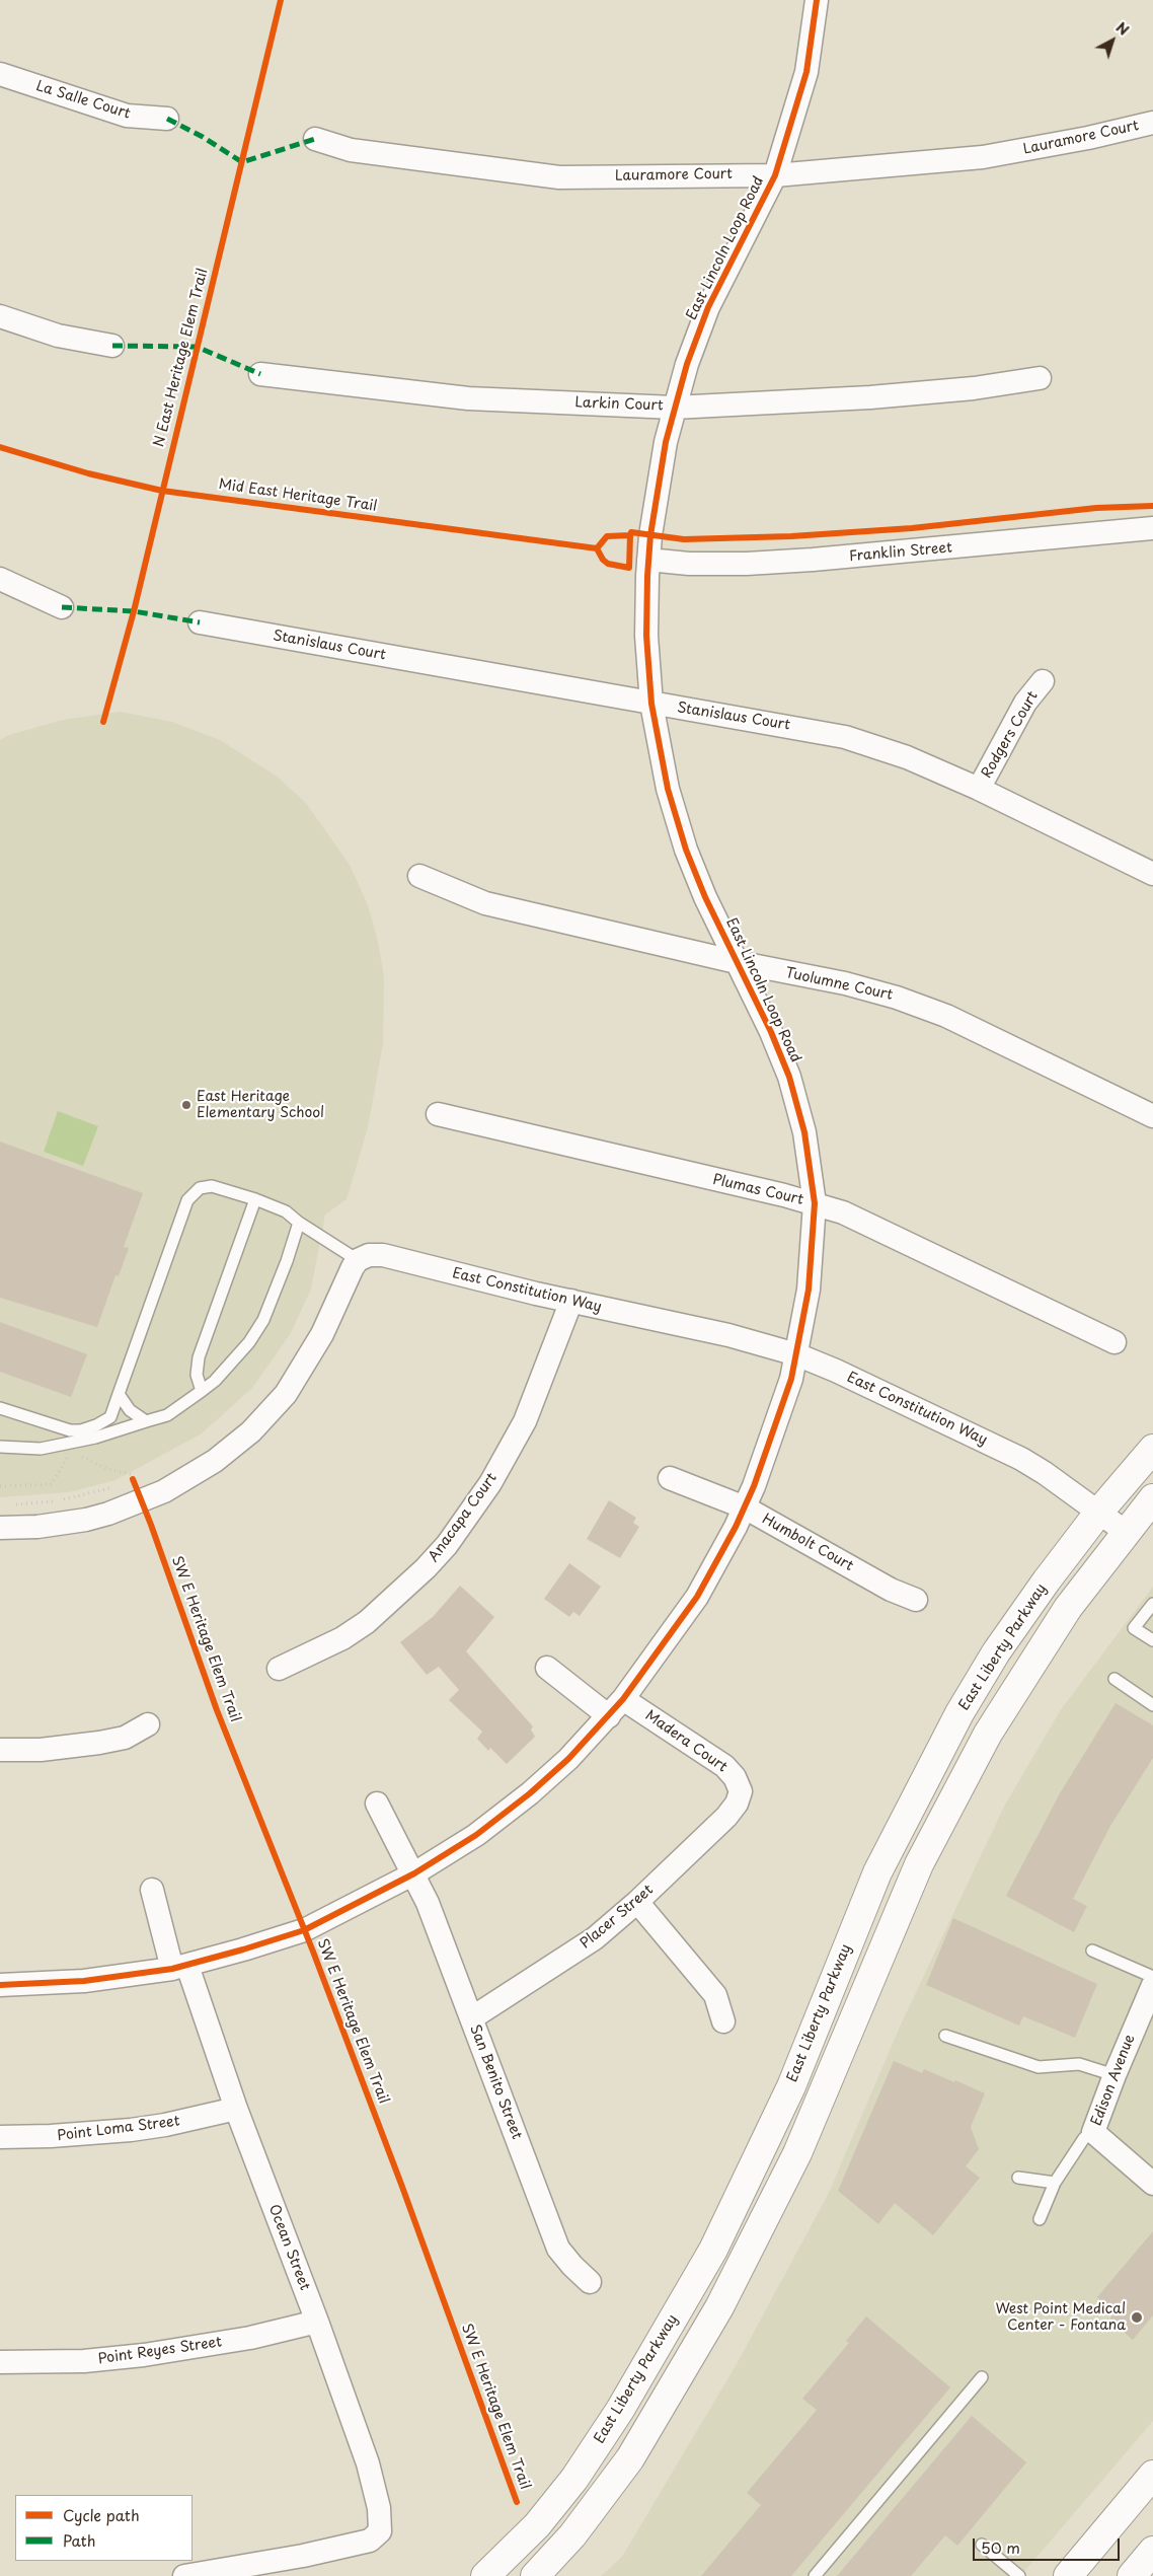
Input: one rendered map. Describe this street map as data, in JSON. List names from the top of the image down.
{
  "streets": {
    "street": [
      "La Salle Court",
      "Lauramore Court",
      "East Lincoln Loop Road",
      "Larkin Court",
      "Franklin Street",
      "Stanislaus Court",
      "Rodgers Court",
      "Tuolumne Court",
      "Plumas Court",
      "East Constitution Way",
      "Anacapa Court",
      "Humbolt Court",
      "East Liberty Parkway",
      "Madera Court",
      "Placer Street",
      "Edison Avenue",
      "San Benito Street",
      "Point Loma Street",
      "Ocean Street",
      "Point Reyes Street"
    ],
    "cycle path": ["N East Heritage Elem Trail", "Mid East Heritage Trail", "SW E Heritage Elem Trail"]
  },
  "crossings": [
    ["Lauramore Court", "East Lincoln Loop Road"],
    ["East Lincoln Loop Road", "Larkin Court"],
    ["East Lincoln Loop Road", "Franklin Street"],
    ["East Lincoln Loop Road", "Stanislaus Court"],
    ["East Lincoln Loop Road", "Tuolumne Court"],
    ["East Lincoln Loop Road", "Plumas Court"],
    ["East Lincoln Loop Road", "East Constitution Way"],
    ["East Lincoln Loop Road", "Humbolt Court"],
    ["East Lincoln Loop Road", "Madera Court"],
    ["East Lincoln Loop Road", "San Benito Street"],
    ["East Lincoln Loop Road", "Ocean Street"],
    ["Stanislaus Court", "Rodgers Court"],
    ["East Constitution Way", "Anacapa Court"],
    ["East Constitution Way", "East Liberty Parkway"],
    ["Madera Court", "Placer Street"],
    ["Placer Street", "San Benito Street"],
    ["Point Loma Street", "Ocean Street"],
    ["Ocean Street", "Point Reyes Street"]
  ],
  "places": ["East Heritage Elementary School", "West Point Medical Center - Fontana"],
  "legend": ["Cycle path", "Path"],
  "scale_bar": "50 m",
  "north": "top right"
}
